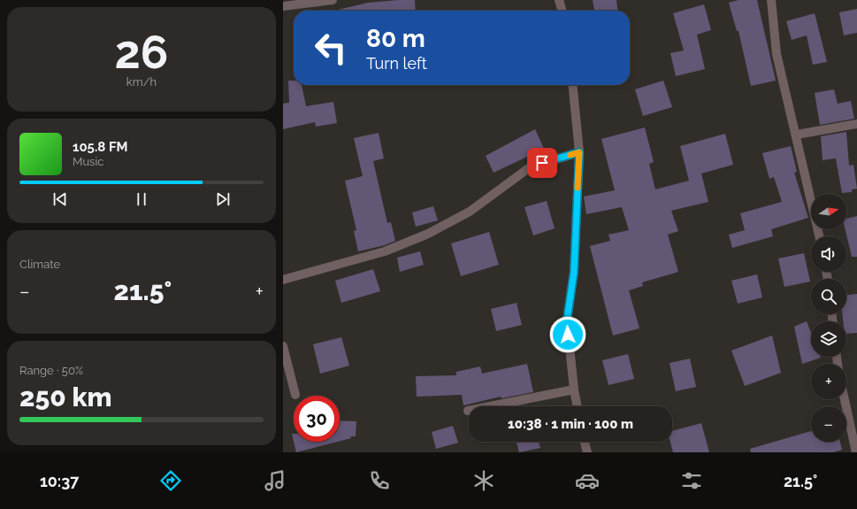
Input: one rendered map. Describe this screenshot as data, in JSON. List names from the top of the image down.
{
  "north": "right",
  "page": {
    "tile": [
      ["26", "km/h"],
      "Climate",
      ["Range · 50%", "250 km"]
    ],
    "turn": ["80 m", "Turn left"],
    "song": ["105.8 FM", "Music"],
    "map_buttons": ["+", "−"],
    "heat": ["−", "21.5°", "+"],
    "limit": "30",
    "trip": "10:38 · 1 min · 100 m",
    "tabs": ["10:37", "21.5°"]
  }
}
